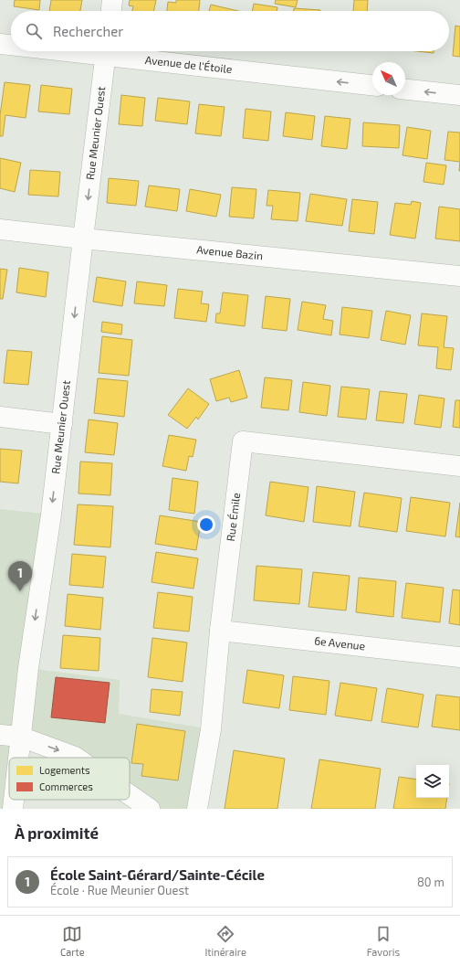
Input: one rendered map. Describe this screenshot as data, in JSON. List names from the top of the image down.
{
  "streets": {
    "street": [
      "Avenue de l'Étoile",
      "Rue Meunier Ouest",
      "Avenue Bazin",
      "Rue Émile",
      "6e Avenue"
    ]
  },
  "crossings": [
    ["Rue Meunier Ouest", "Avenue Bazin"],
    ["Rue Émile", "6e Avenue"]
  ],
  "one_way": ["Avenue de l'Étoile", "Rue Meunier Ouest"],
  "legend": ["Logements", "Commerces"],
  "north": "top left",
  "page": {
    "search": "Rechercher",
    "pins": "1",
    "heading": "À proximité",
    "list": [
      {
        "mark": "1",
        "name": "École Saint-Gérard/Sainte-Cécile",
        "note": "École · Rue Meunier Ouest",
        "value": "80 m"
      }
    ],
    "nav": ["Carte", "Itinéraire", "Favoris"]
  }
}
